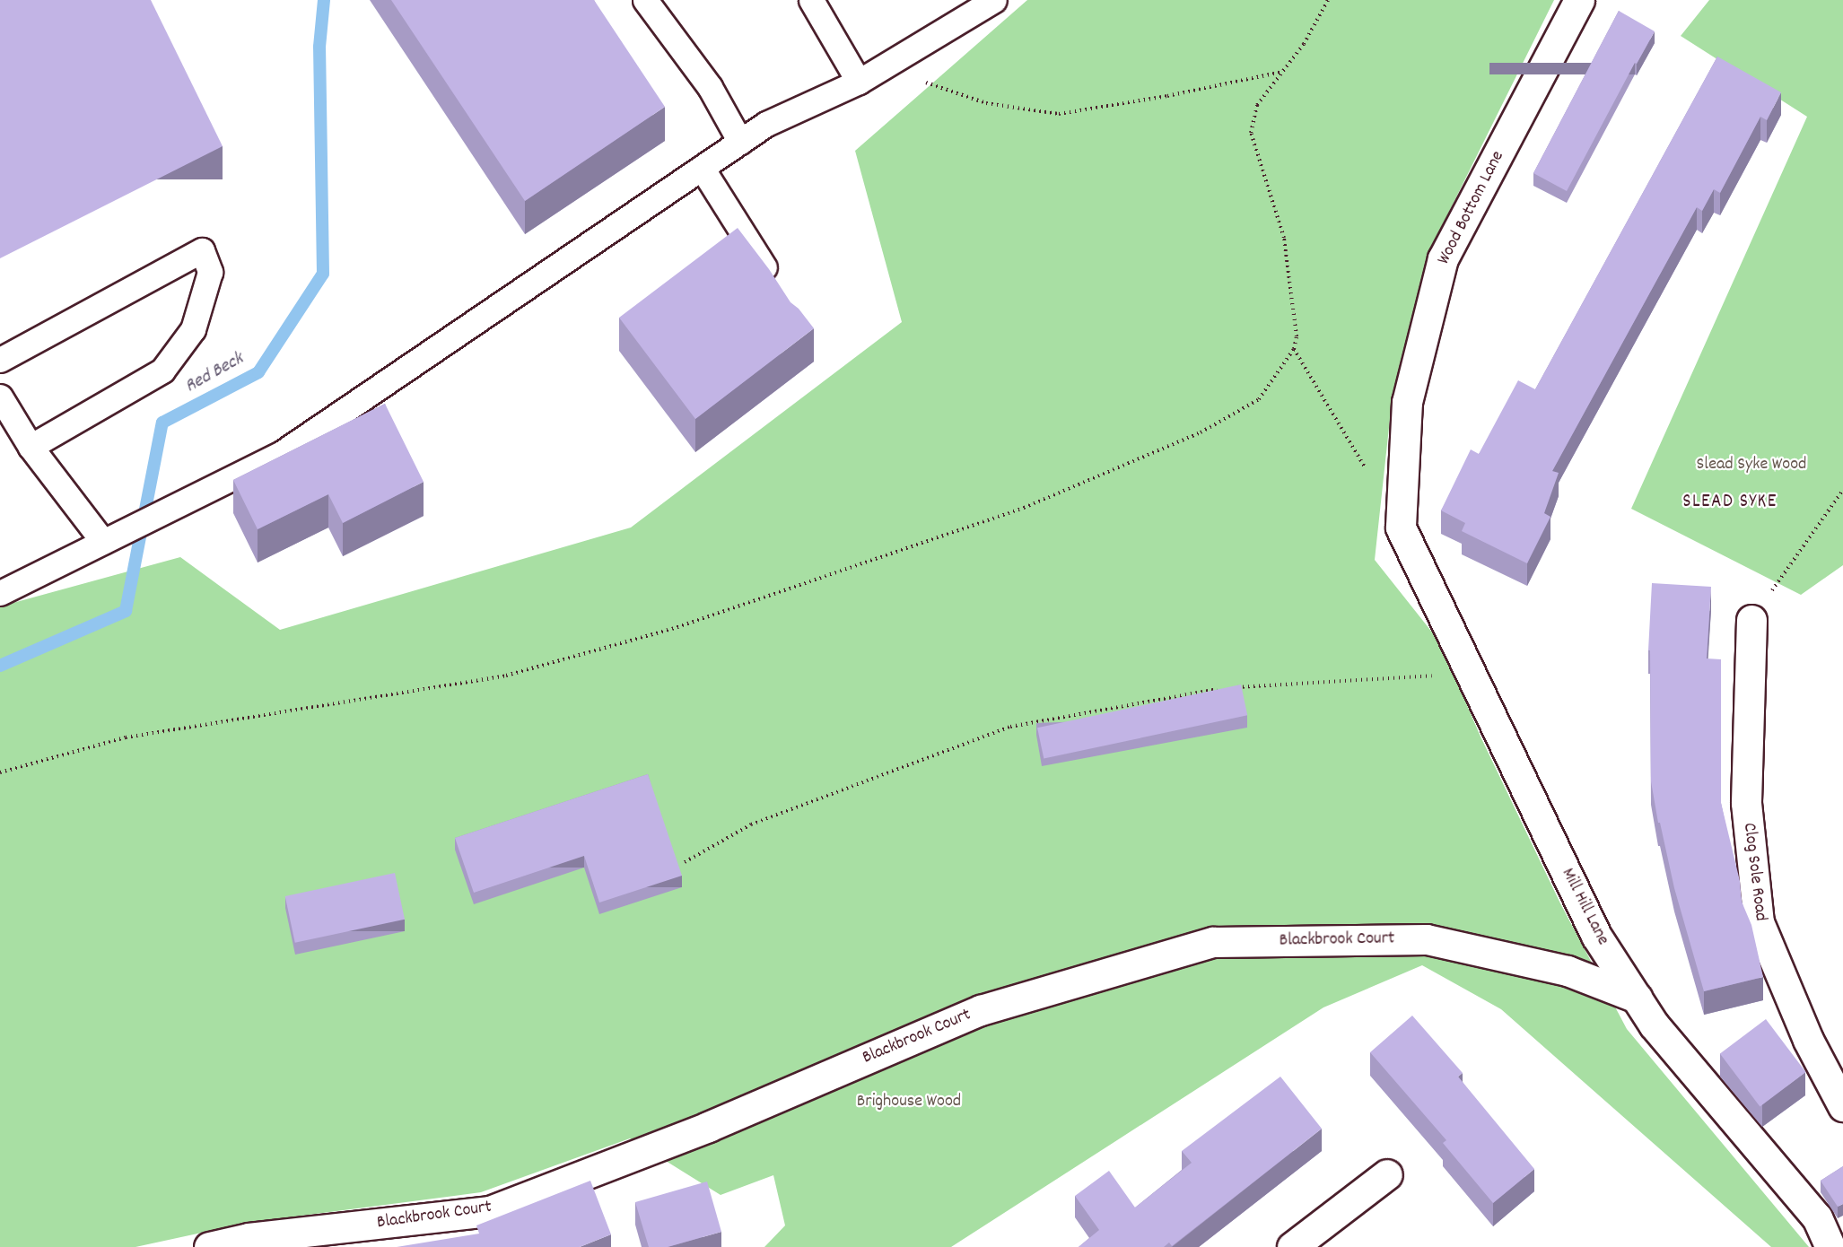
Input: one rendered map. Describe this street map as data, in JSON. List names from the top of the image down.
{
  "streets": {
    "street": [
      "Wood Bottom Lane",
      "Clog Sole Road",
      "Mill Hill Lane",
      "Blackbrook Court"
    ]
  },
  "crossings": [
    ["Wood Bottom Lane", "Mill Hill Lane"],
    ["Mill Hill Lane", "Blackbrook Court"]
  ],
  "districts": ["SLEAD SYKE"],
  "water": ["Red Beck"],
  "parks": ["Slead Syke Wood", "Brighouse Wood"]
}
